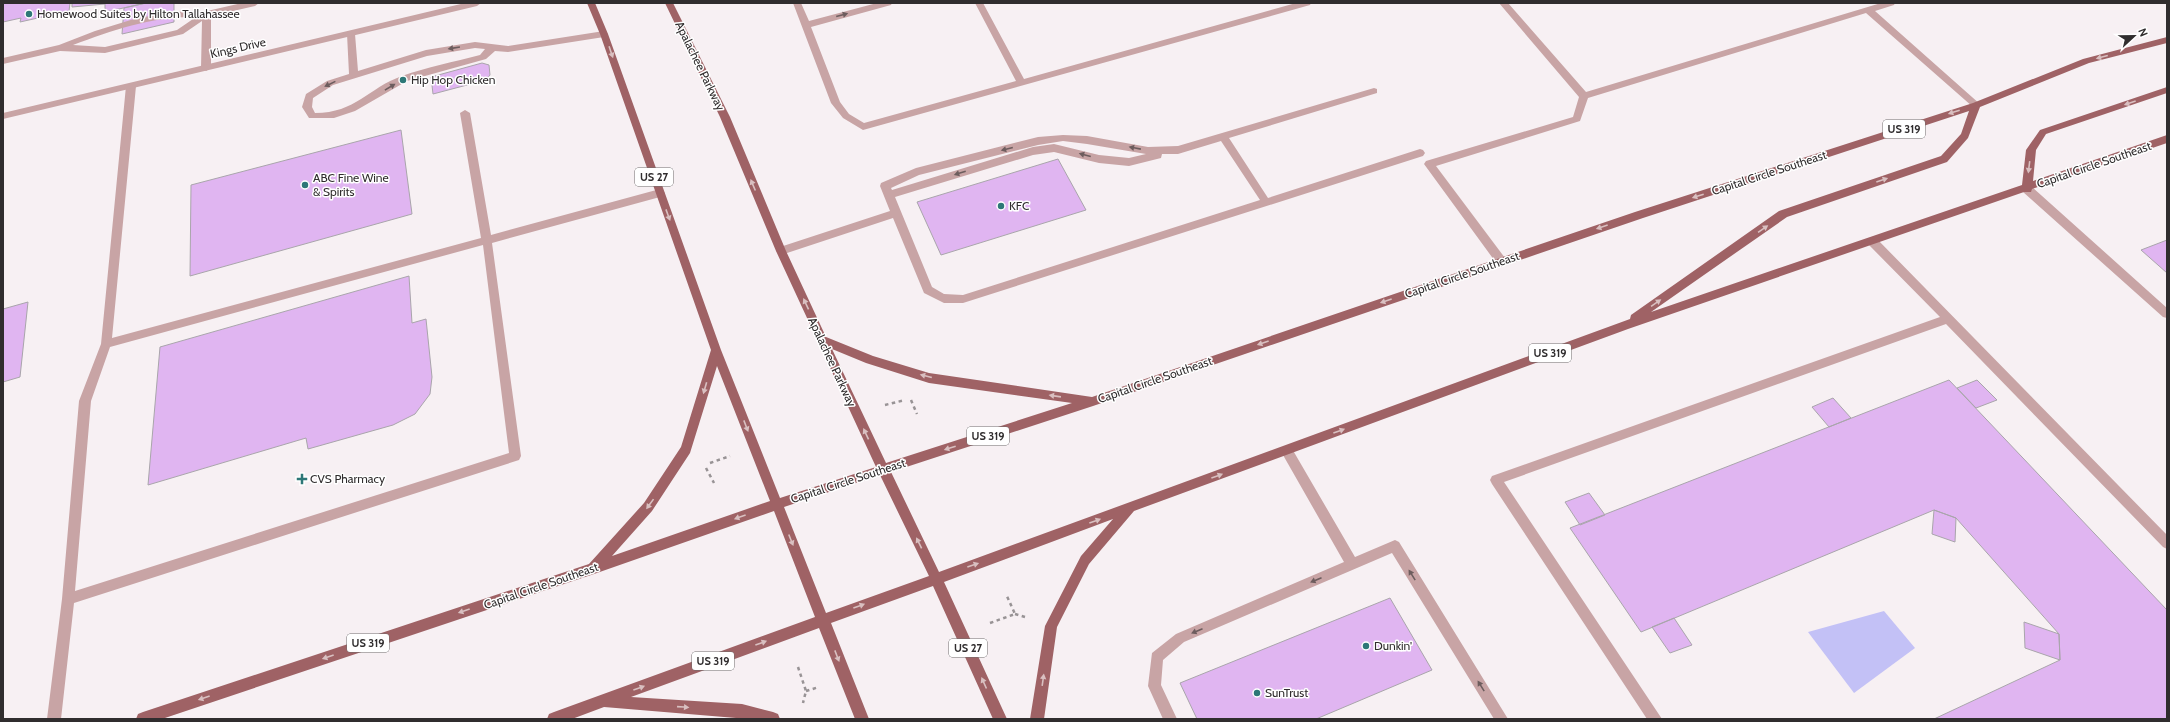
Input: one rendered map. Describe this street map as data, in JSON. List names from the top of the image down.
{
  "streets": {
    "main road": [
      "Apalachee Parkway",
      "US 319",
      "Capital Circle Southeast",
      "US 27"
    ],
    "street": ["Kings Drive"]
  },
  "crossings": [
    ["Apalachee Parkway", "Capital Circle Southeast"],
    ["Capital Circle Southeast", "US 27"]
  ],
  "places": {
    "other": [
      "Homewood Suites by Hilton Tallahassee",
      "Hip Hop Chicken",
      "ABC Fine Wine & Spirits",
      "KFC",
      "Dunkin'",
      "SunTrust"
    ],
    "health": ["CVS Pharmacy"]
  },
  "north": "right"
}
